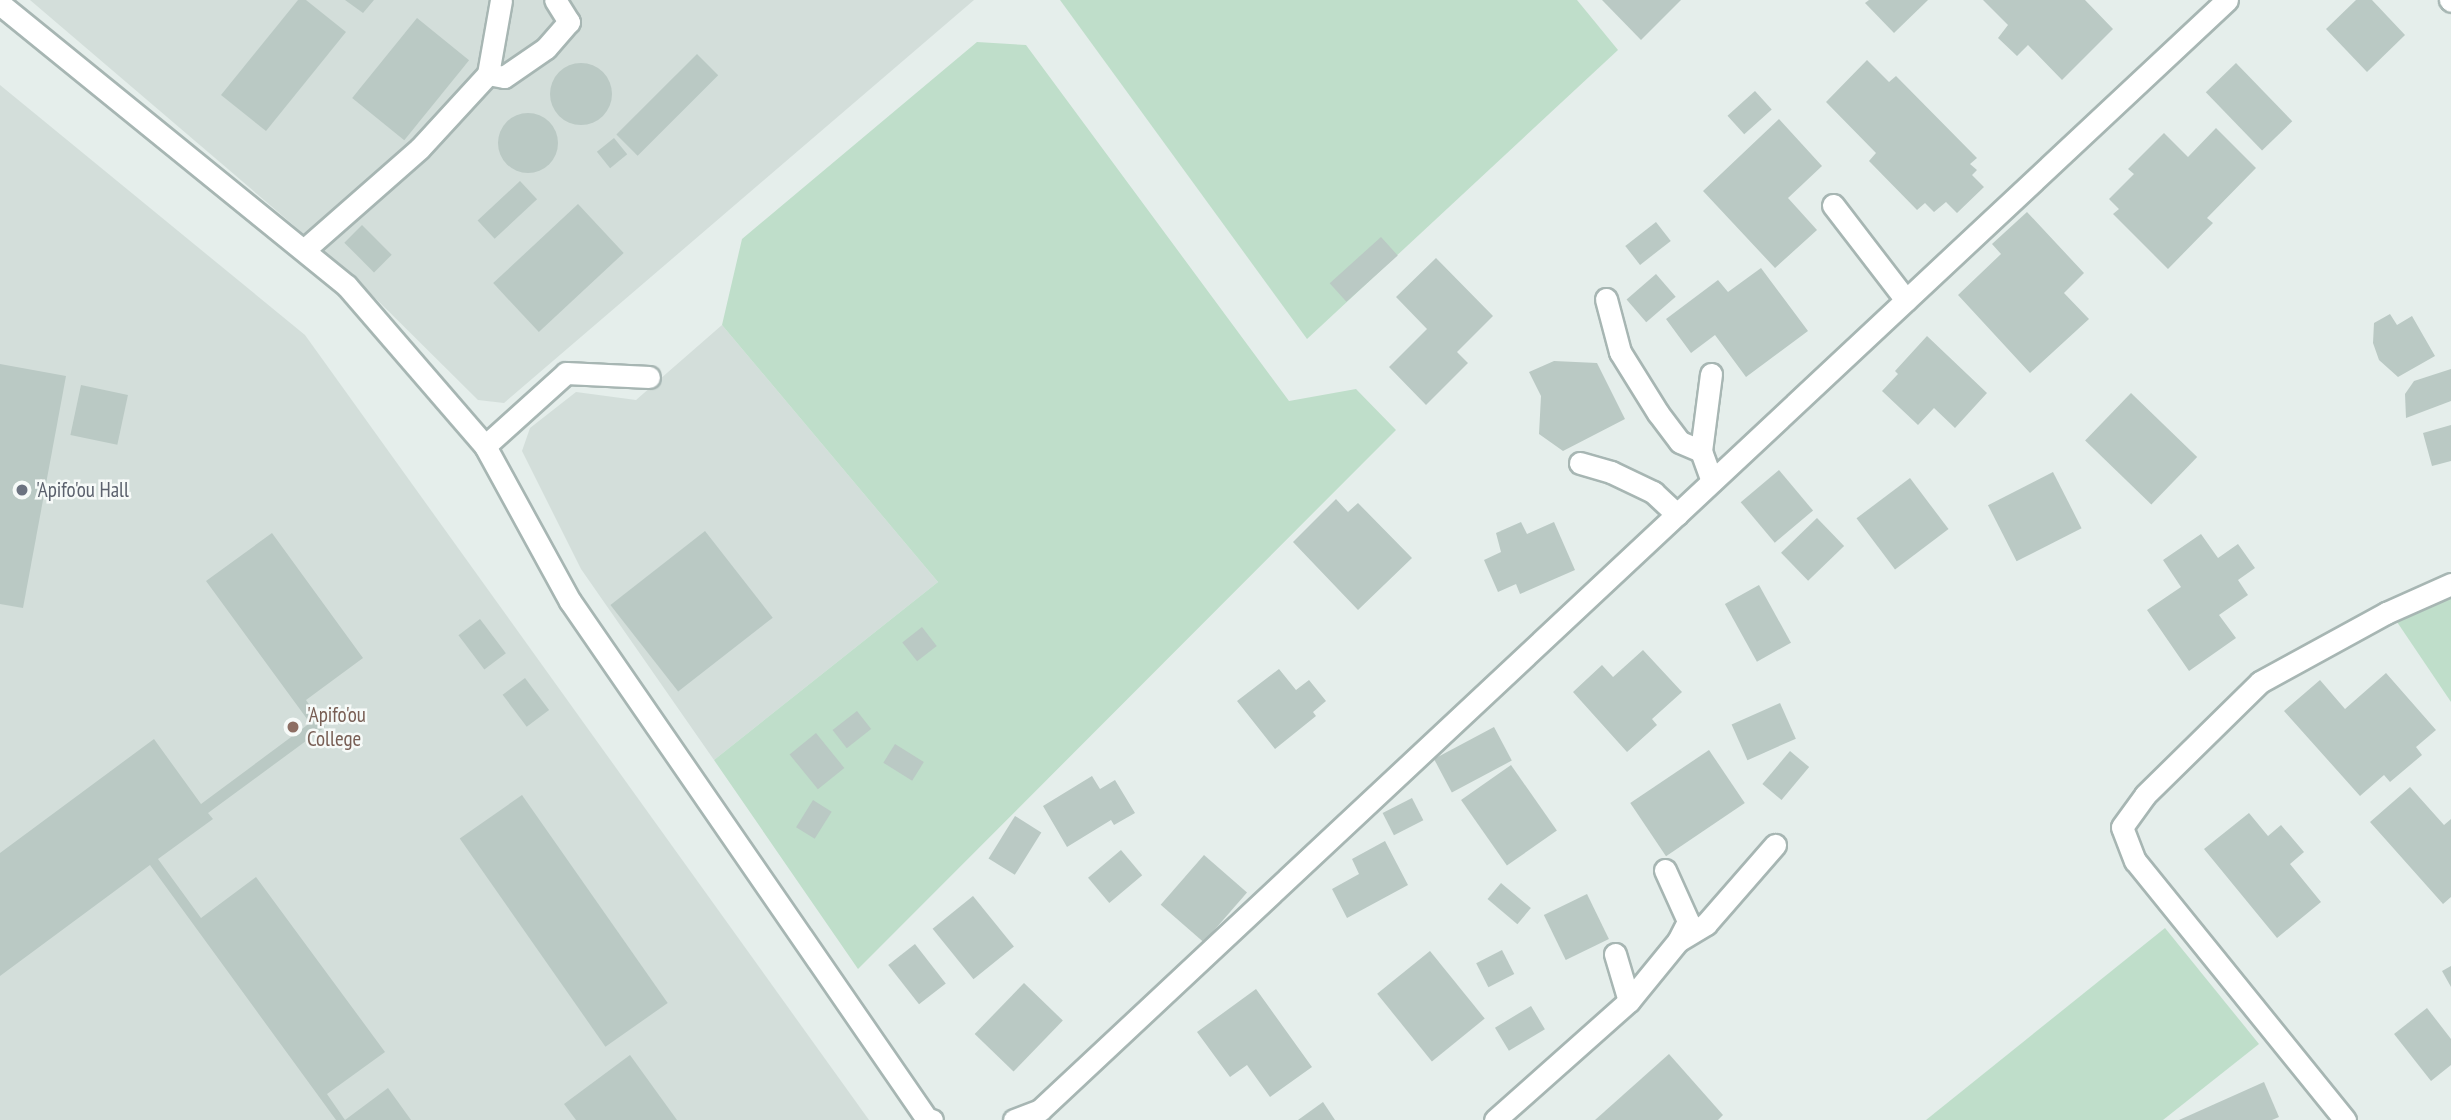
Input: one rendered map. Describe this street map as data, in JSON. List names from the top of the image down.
{
  "places": ["'Apifo'ou Hall", "'Apifo'ou College"]
}
